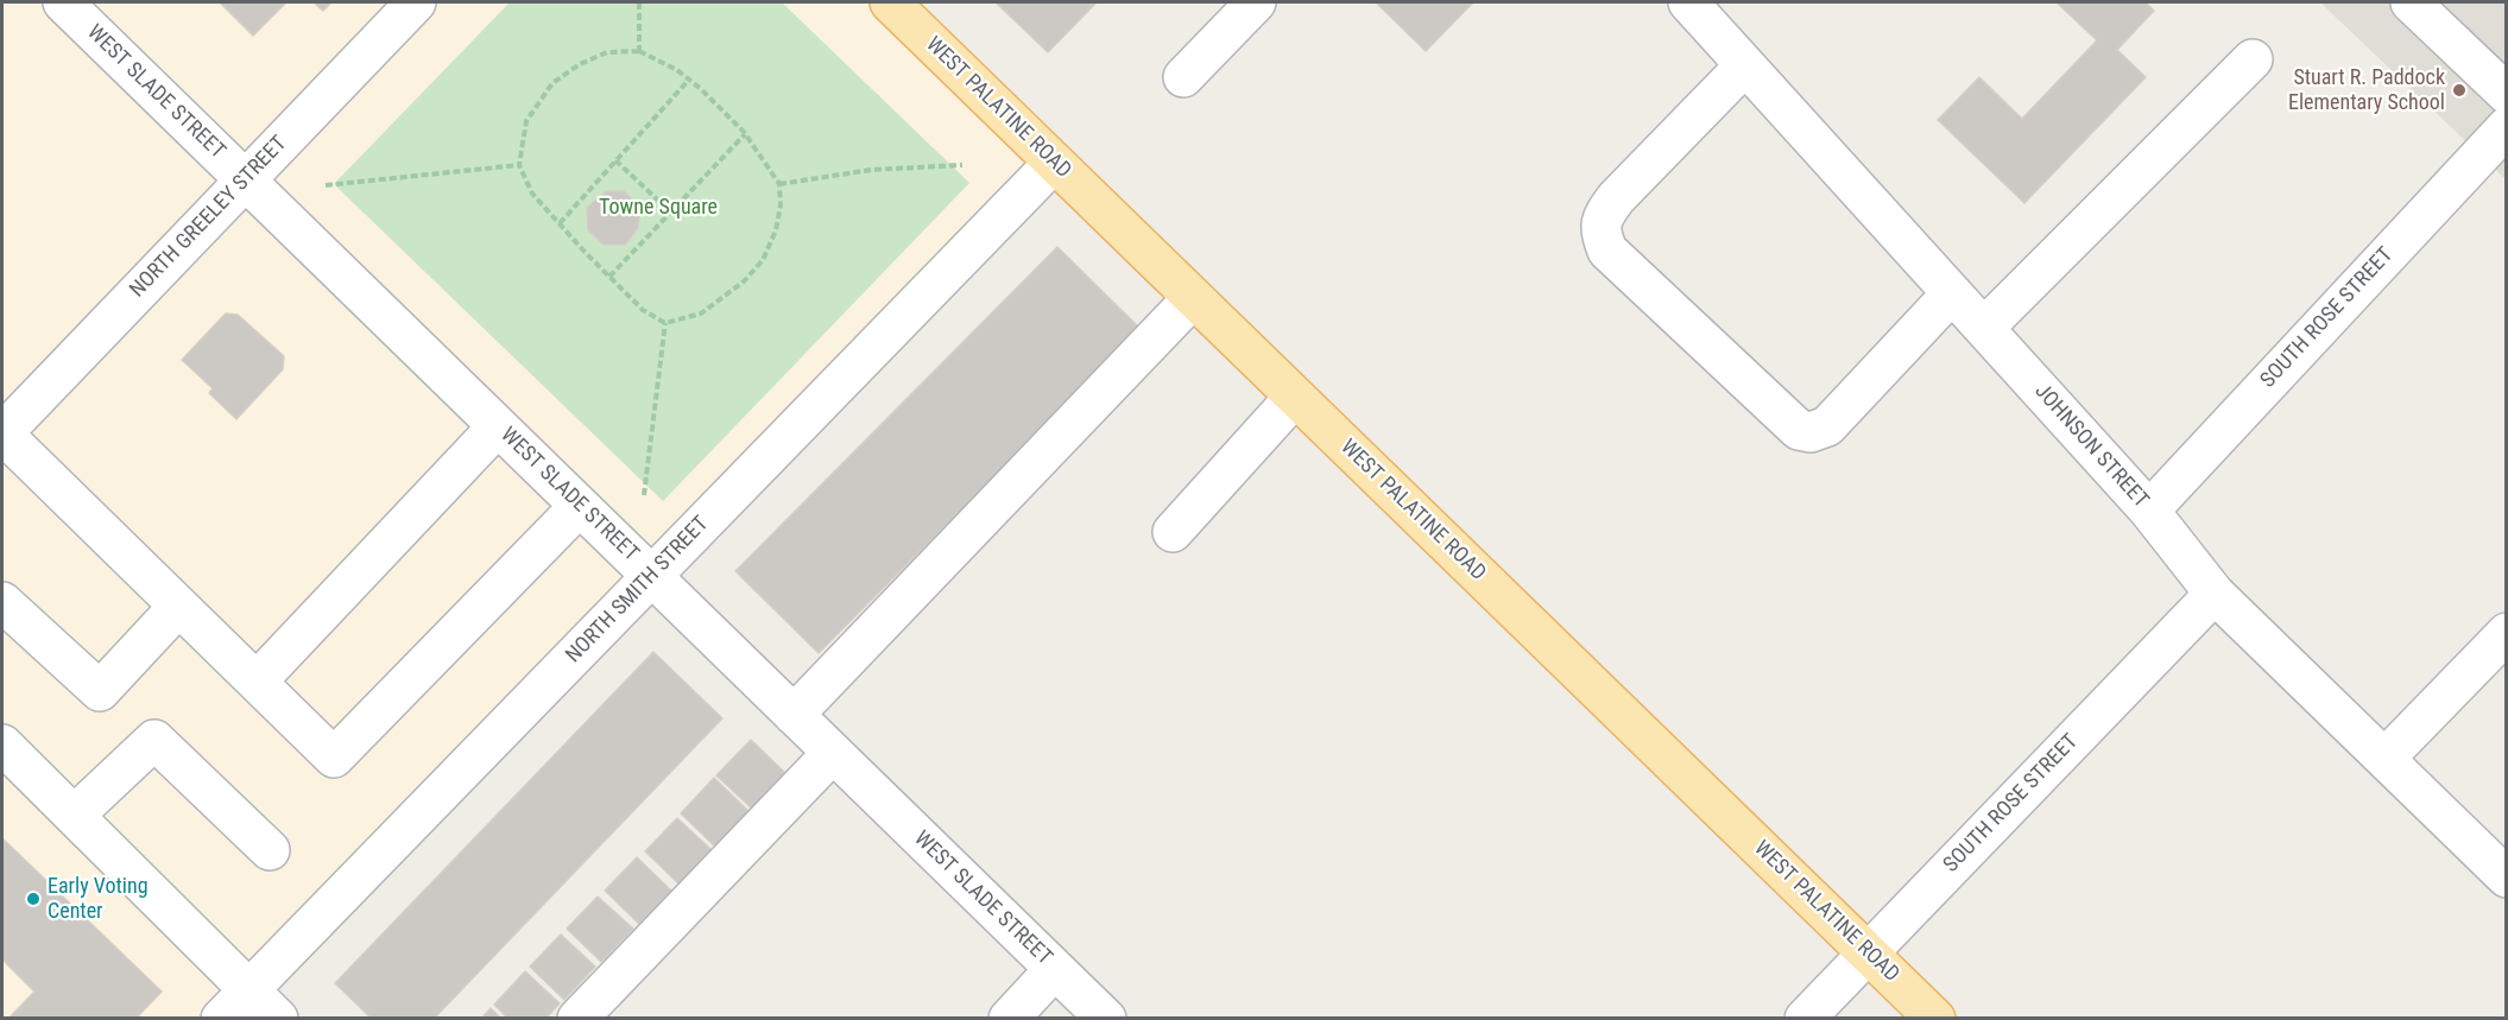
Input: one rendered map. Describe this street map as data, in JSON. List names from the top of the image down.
{
  "streets": {
    "main road": ["WEST PALATINE ROAD"],
    "street": [
      "WEST SLADE STREET",
      "NORTH GREELEY STREET",
      "SOUTH ROSE STREET",
      "JOHNSON STREET",
      "NORTH SMITH STREET"
    ]
  },
  "crossings": [
    ["WEST SLADE STREET", "NORTH GREELEY STREET"],
    ["WEST SLADE STREET", "NORTH SMITH STREET"],
    ["WEST PALATINE ROAD", "SOUTH ROSE STREET"],
    ["WEST PALATINE ROAD", "NORTH SMITH STREET"],
    ["SOUTH ROSE STREET", "JOHNSON STREET"]
  ],
  "parks": ["Towne Square"],
  "places": ["Stuart R. Paddock Elementary School", "Early Voting Center"]
}
